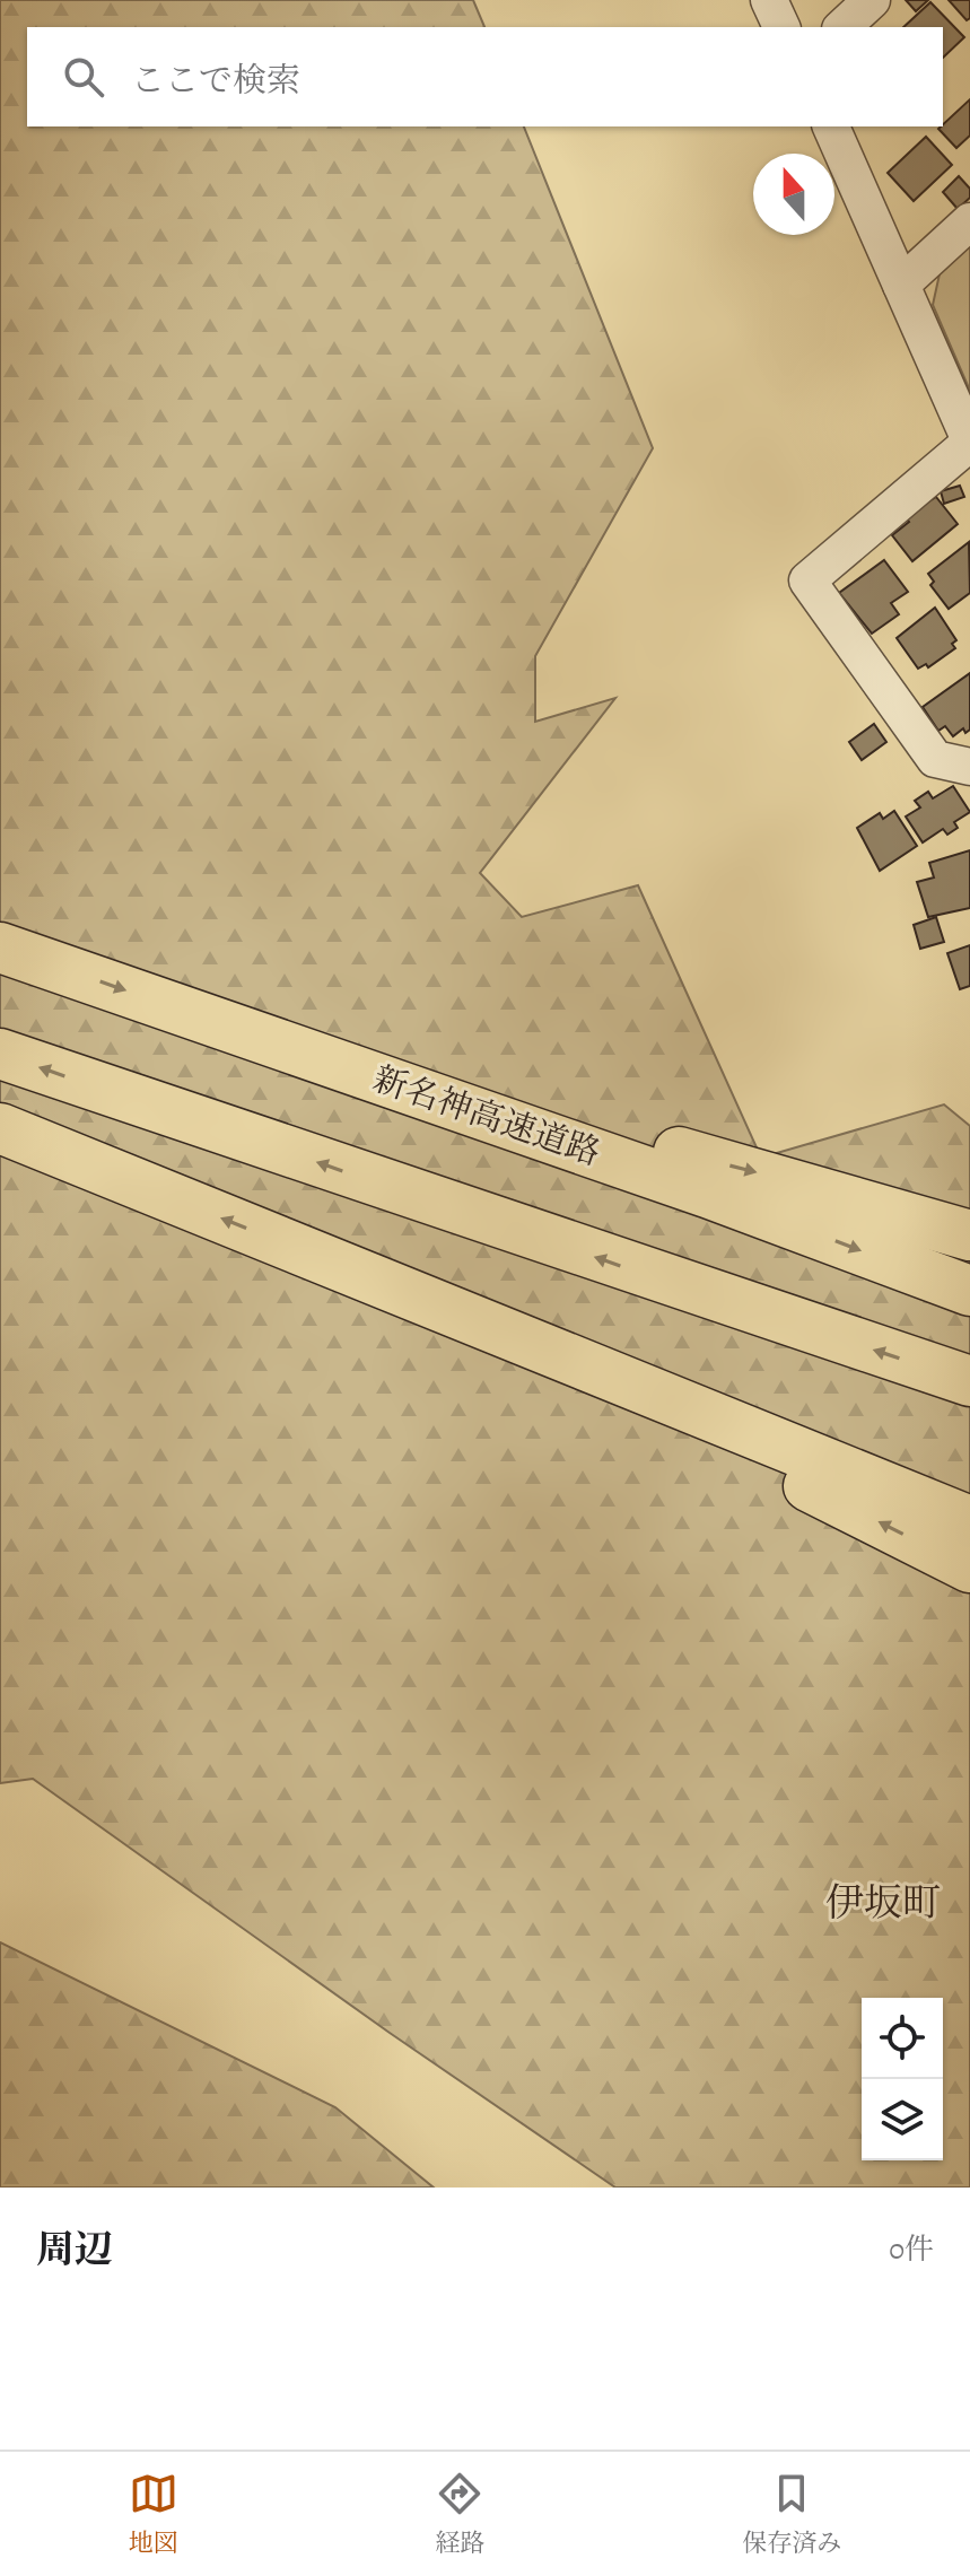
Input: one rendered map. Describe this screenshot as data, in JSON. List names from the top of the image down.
{
  "streets": {
    "highway": ["新名神高速道路"]
  },
  "districts": ["伊坂町"],
  "north": "top",
  "page": {
    "search": "ここで検索",
    "heading": ["周辺", "0件"],
    "nav": ["地図", "経路", "保存済み"]
  }
}
